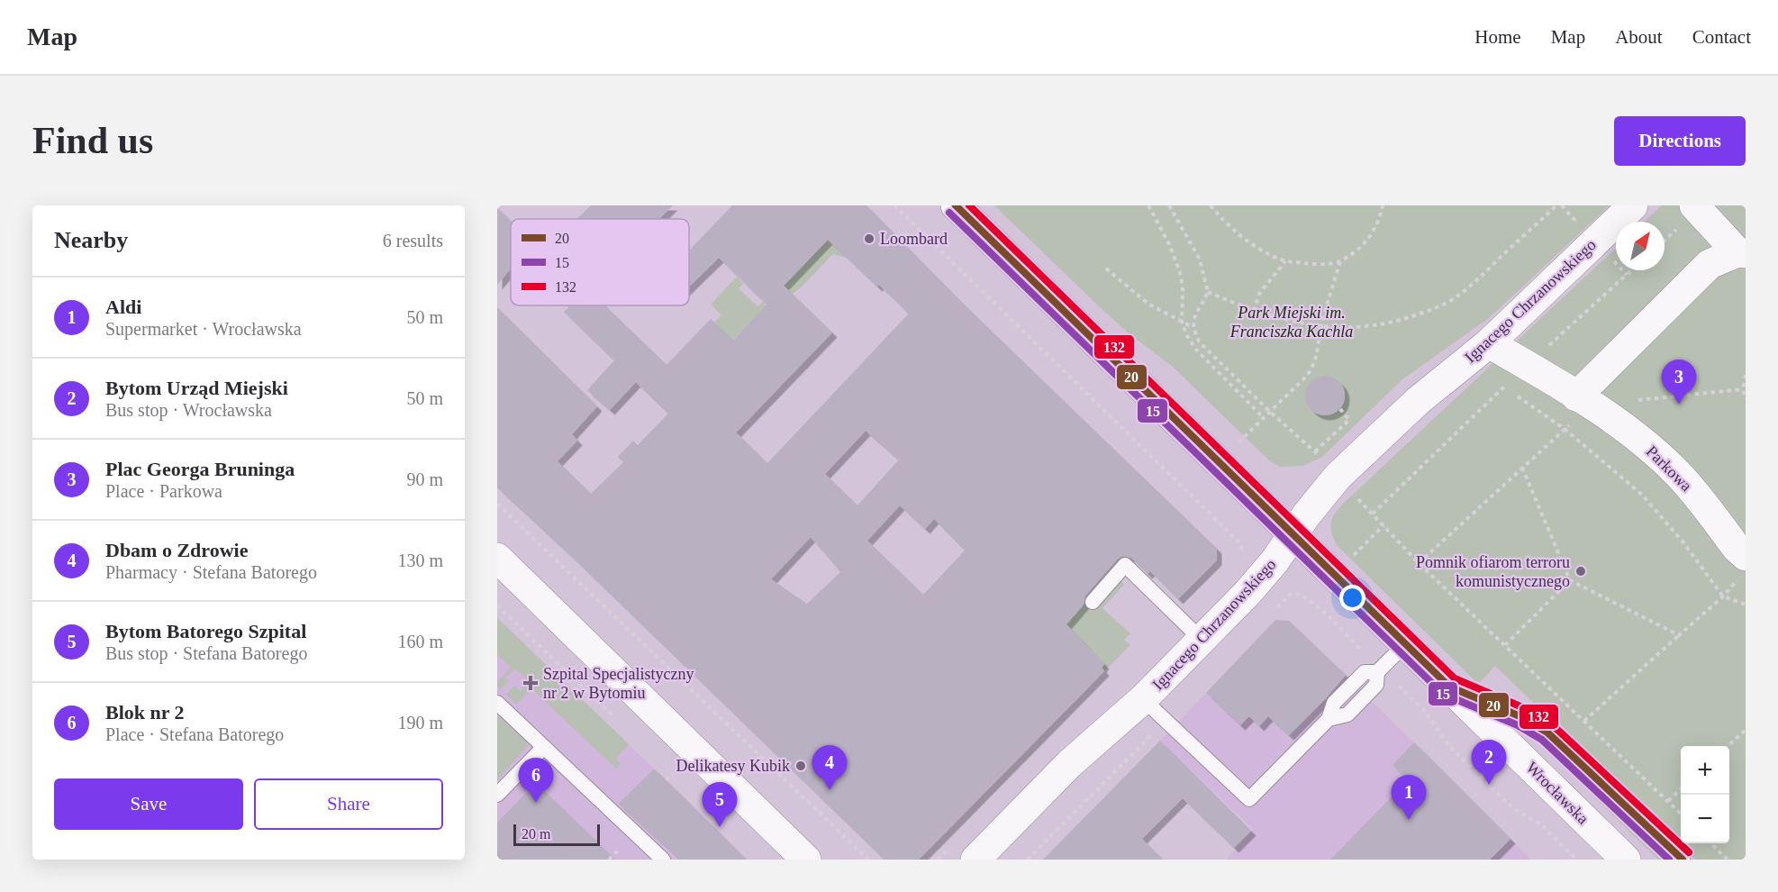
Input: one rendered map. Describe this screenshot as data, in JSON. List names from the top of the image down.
{
  "streets": {
    "street": ["Ignacego Chrzanowskiego", "Parkowa", "Wrocławska"]
  },
  "crossings": [
    ["Ignacego Chrzanowskiego", "Parkowa"],
    ["Ignacego Chrzanowskiego", "Wrocławska"]
  ],
  "parks": ["Park Miejski im. Franciszka Kachla"],
  "places": {
    "other": ["Loombard", "Pomnik ofiarom terroru komunistycznego", "Delikatesy Kubik"],
    "health": ["Szpital Specjalistyczny nr 2 w Bytomiu"]
  },
  "lines": ["transit line 20", "transit line 132", "transit line 15"],
  "legend": ["20", "15", "132"],
  "scale_bar": "20 m",
  "north": "top right",
  "page": {
    "header": "Map",
    "nav": [
      "Home",
      "Map",
      "About",
      "Contact"
    ],
    "buttons": [
      "Directions",
      ["Save", "Share"]
    ],
    "title": "Find us",
    "heading": ["Nearby", "6 results"],
    "list": [
      {
        "mark": "1",
        "name": "Aldi",
        "note": "Supermarket · Wrocławska",
        "value": "50 m"
      },
      {
        "mark": "2",
        "name": "Bytom Urząd Miejski",
        "note": "Bus stop · Wrocławska",
        "value": "50 m"
      },
      {
        "mark": "3",
        "name": "Plac Georga Bruninga",
        "note": "Place · Parkowa",
        "value": "90 m"
      },
      {
        "mark": "4",
        "name": "Dbam o Zdrowie",
        "note": "Pharmacy · Stefana Batorego",
        "value": "130 m"
      },
      {
        "mark": "5",
        "name": "Bytom Batorego Szpital",
        "note": "Bus stop · Stefana Batorego",
        "value": "160 m"
      },
      {
        "mark": "6",
        "name": "Blok nr 2",
        "note": "Place · Stefana Batorego",
        "value": "190 m"
      }
    ],
    "pins": [
      "3",
      "2",
      "4",
      "6",
      "1",
      "5"
    ],
    "map_buttons": ["+", "−"],
    "scale": "20 m"
  }
}
